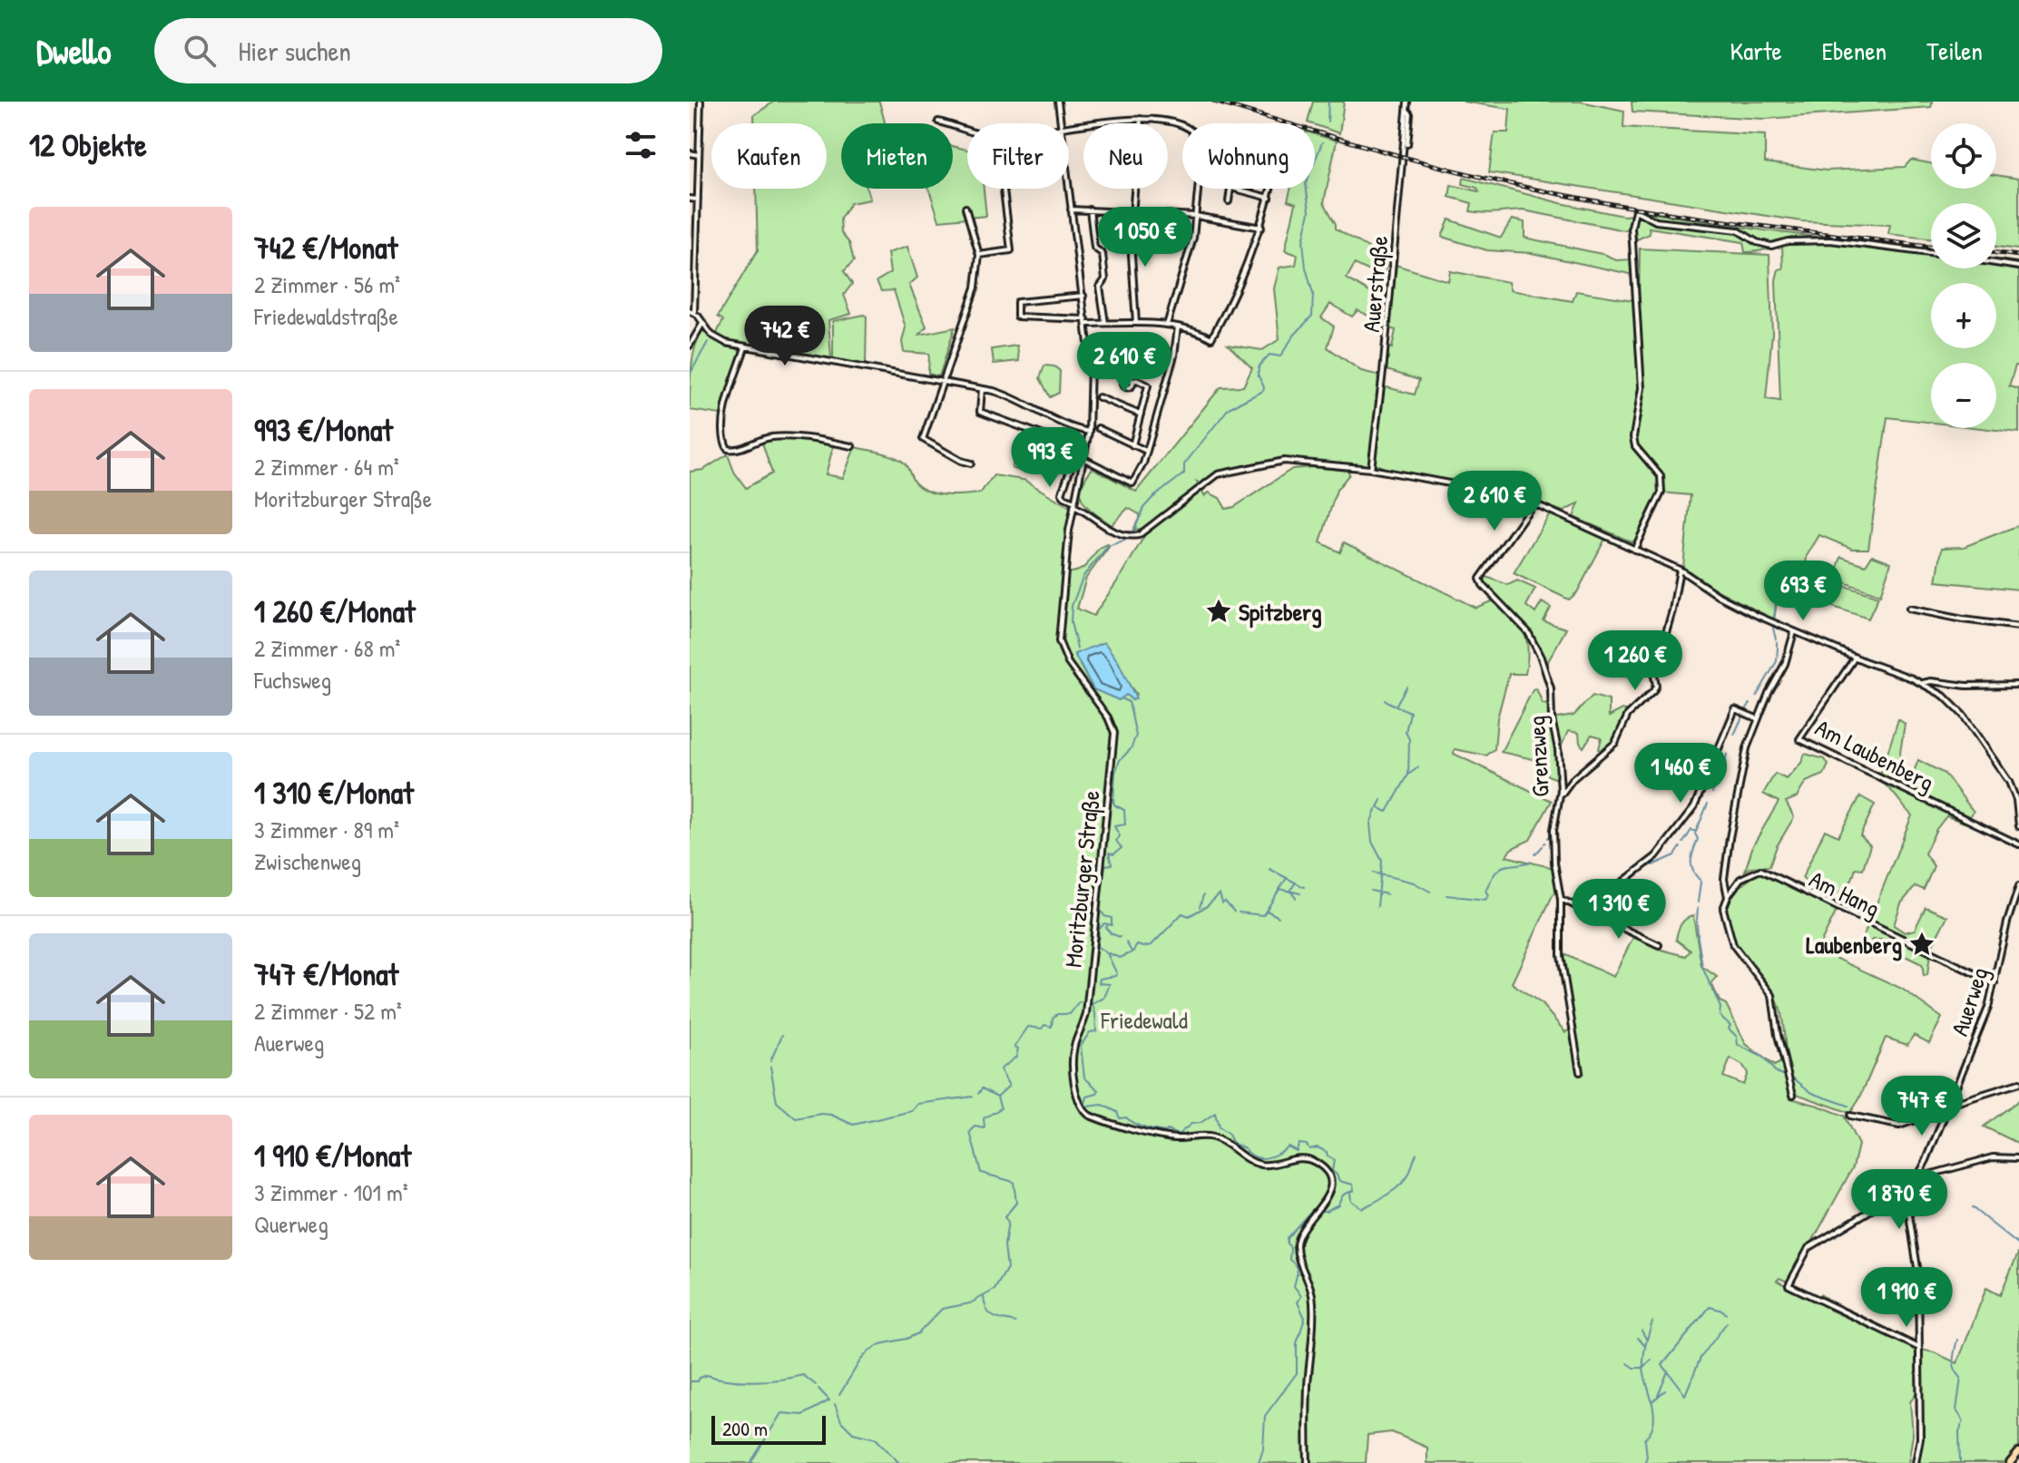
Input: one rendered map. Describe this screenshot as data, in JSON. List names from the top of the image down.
{
  "streets": {
    "street": [
      "Auerstraße",
      "Am Laubenberg",
      "Grenzweg",
      "Moritzburger Straße",
      "Am Hang",
      "Auerweg"
    ]
  },
  "crossings": [
    ["Am Hang", "Auerweg"]
  ],
  "parks": ["Friedewald"],
  "places": {
    "place": ["Spitzberg", "Laubenberg"]
  },
  "scale_bar": "200 m",
  "page": {
    "header": "Dwello",
    "search": "Hier suchen",
    "nav": ["Karte", "Ebenen", "Teilen"],
    "heading": "12 Objekte",
    "map_buttons": ["+", "−"],
    "chip": [
      "Kaufen",
      "Mieten",
      "Filter",
      "Neu",
      "Wohnung"
    ],
    "list": [
      {
        "name": "742 €/Monat",
        "note": "2 Zimmer · 56 m² · Friedewaldstraße"
      },
      {
        "name": "993 €/Monat",
        "note": "2 Zimmer · 64 m² · Moritzburger Straße"
      },
      {
        "name": "1 260 €/Monat",
        "note": "2 Zimmer · 68 m² · Fuchsweg"
      },
      {
        "name": "1 310 €/Monat",
        "note": "3 Zimmer · 89 m² · Zwischenweg"
      },
      {
        "name": "747 €/Monat",
        "note": "2 Zimmer · 52 m² · Auerweg"
      },
      {
        "name": "1 910 €/Monat",
        "note": "3 Zimmer · 101 m² · Querweg"
      }
    ],
    "price": [
      "1 050 €",
      "742 €",
      "2 610 €",
      "993 €",
      "2 610 €",
      "693 €",
      "1 260 €",
      "1 460 €",
      "1 310 €",
      "747 €",
      "1 870 €",
      "1 910 €"
    ],
    "scale": "200 m"
  }
}
